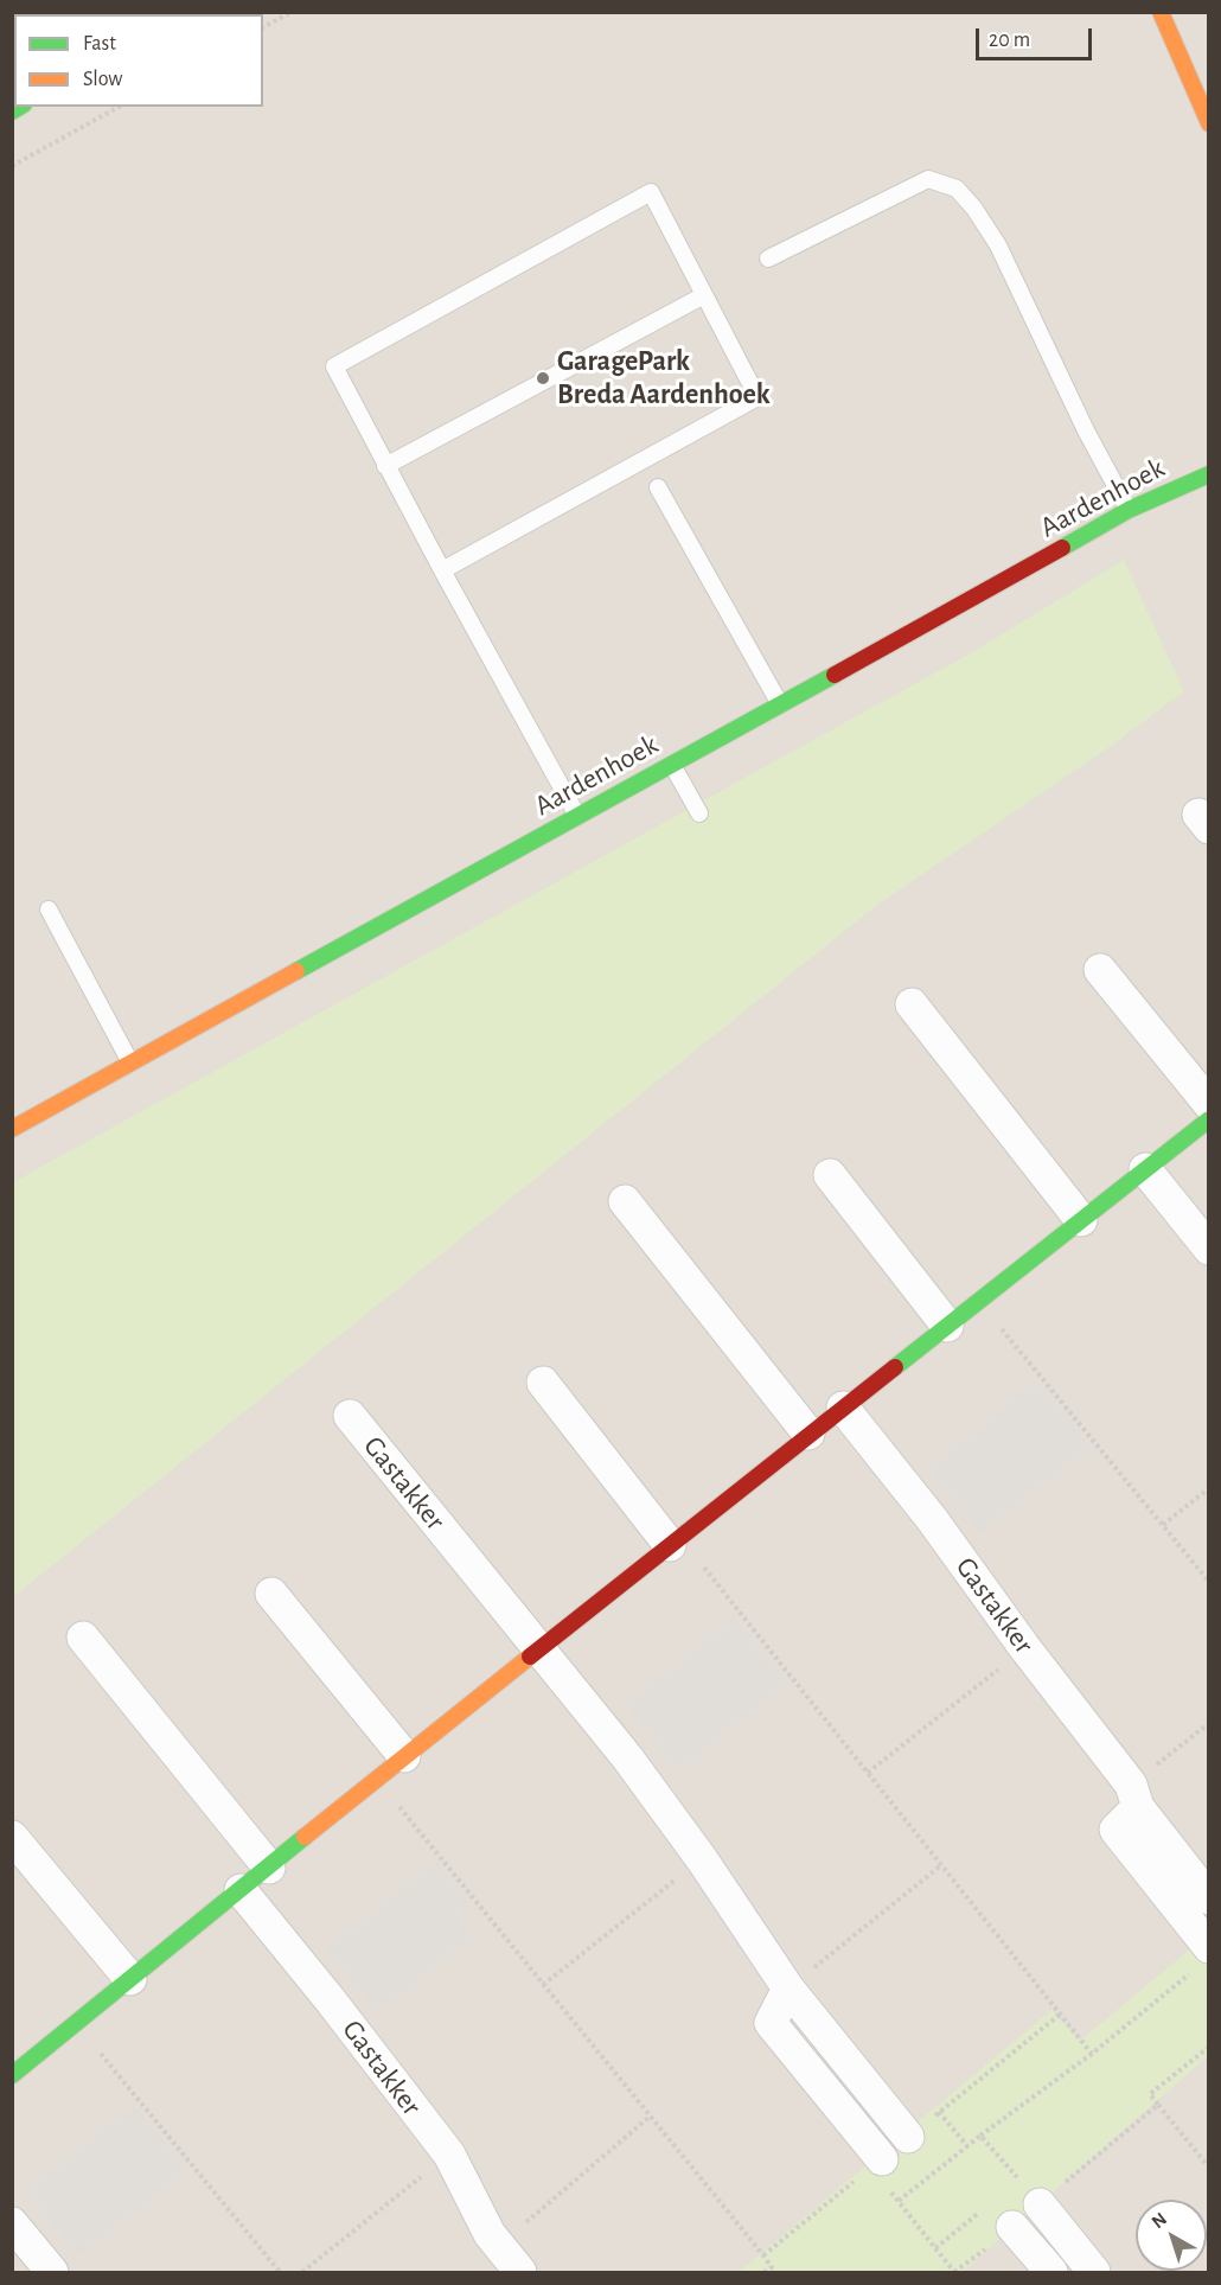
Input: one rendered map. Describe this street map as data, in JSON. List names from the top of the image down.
{
  "streets": {
    "street": ["Aardenhoek", "Gastakker"]
  },
  "places": ["GaragePark Breda Aardenhoek"],
  "legend": ["Fast", "Slow"],
  "scale_bar": "20 m",
  "north": "top left"
}
